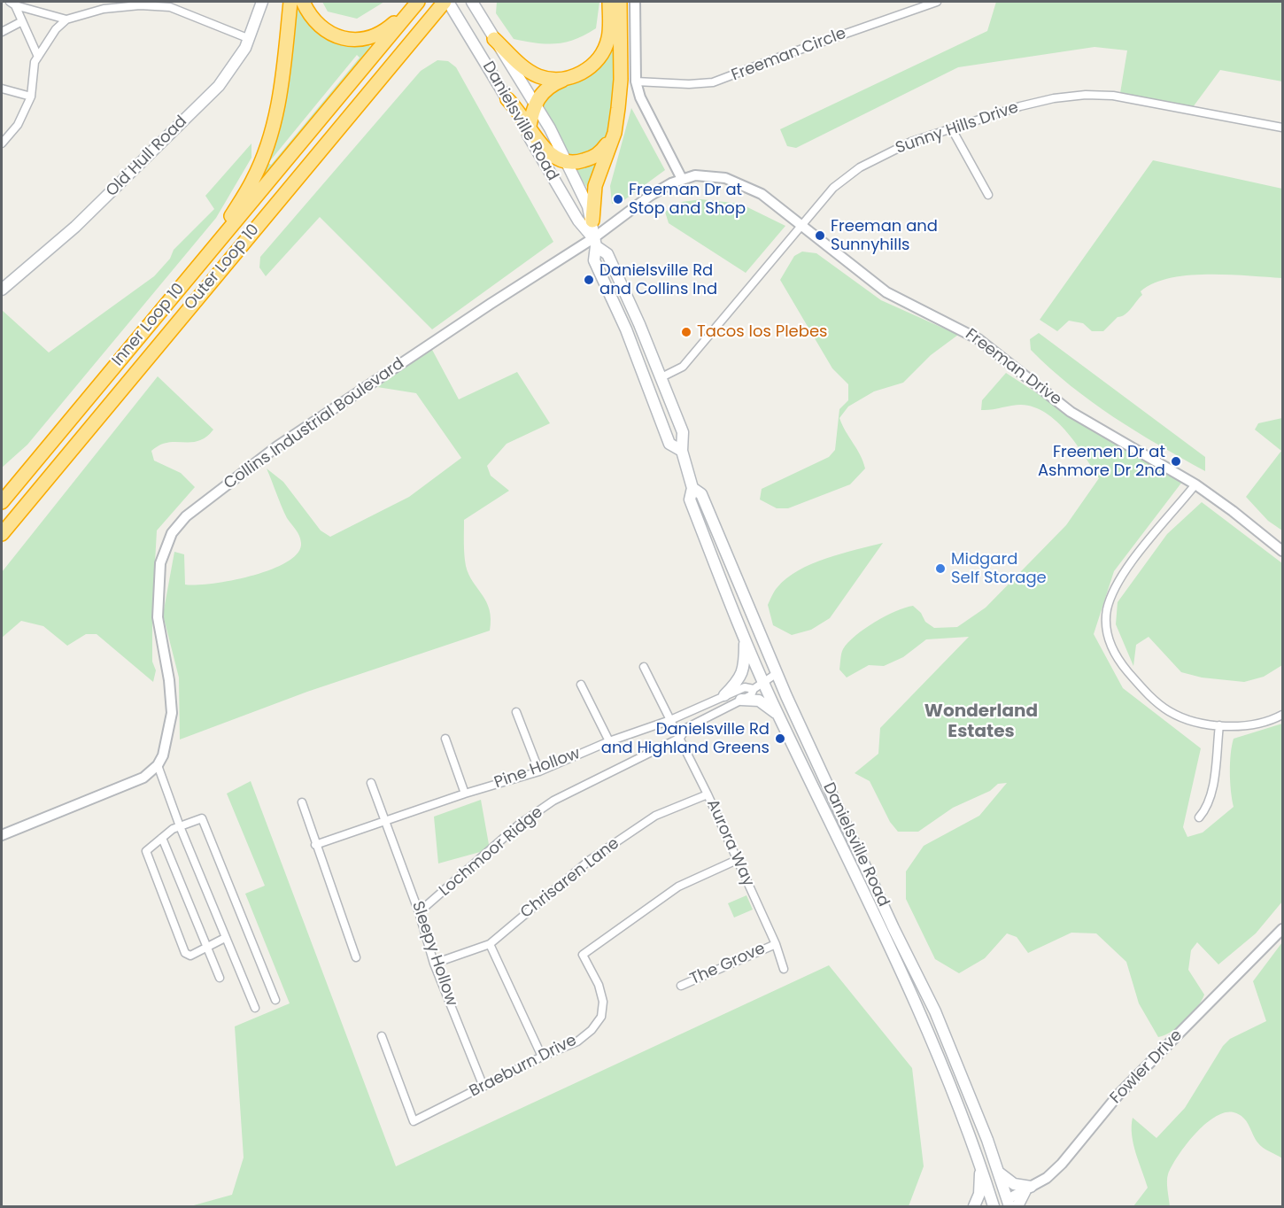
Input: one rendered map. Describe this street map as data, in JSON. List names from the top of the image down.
{
  "streets": {
    "highway": ["Outer Loop 10", "Inner Loop 10"],
    "main road": ["Danielsville Road", "Old Hull Road"],
    "street": [
      "Freeman Circle",
      "Sunny Hills Drive",
      "Freeman Drive",
      "Collins Industrial Boulevard",
      "Pine Hollow",
      "Aurora Way",
      "Lochmoor Ridge",
      "Chrisaren Lane",
      "Sleepy Hollow",
      "The Grove",
      "Braeburn Drive",
      "Fowler Drive"
    ]
  },
  "crossings": [
    ["Danielsville Road", "Sunny Hills Drive"],
    ["Danielsville Road", "Outer Loop 10"],
    ["Danielsville Road", "Freeman Drive"],
    ["Danielsville Road", "Collins Industrial Boulevard"],
    ["Danielsville Road", "Fowler Drive"],
    ["Sunny Hills Drive", "Freeman Drive"],
    ["Freeman Drive", "Collins Industrial Boulevard"],
    ["Pine Hollow", "Aurora Way"],
    ["Pine Hollow", "Sleepy Hollow"],
    ["Aurora Way", "Lochmoor Ridge"],
    ["Aurora Way", "Chrisaren Lane"],
    ["Aurora Way", "The Grove"],
    ["Aurora Way", "Braeburn Drive"],
    ["Lochmoor Ridge", "Sleepy Hollow"],
    ["Chrisaren Lane", "Sleepy Hollow"],
    ["Sleepy Hollow", "Braeburn Drive"]
  ],
  "districts": ["Wonderland Estates"],
  "places": [
    "Freeman Dr at Stop and Shop",
    "Freeman and Sunnyhills",
    "Danielsville Rd and Collins Ind",
    "Tacos los Plebes",
    "Freemen Dr at Ashmore Dr 2nd",
    "Midgard Self Storage",
    "Danielsville Rd and Highland Greens"
  ]
}
